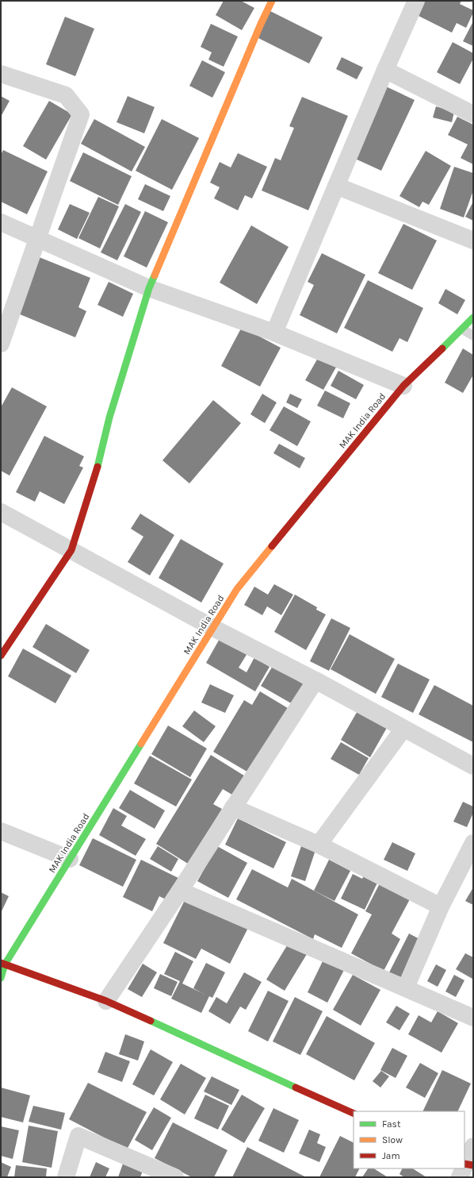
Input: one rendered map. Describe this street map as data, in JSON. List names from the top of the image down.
{
  "streets": {
    "street": ["MAK India Road"]
  },
  "legend": ["Fast", "Slow", "Jam"]
}
